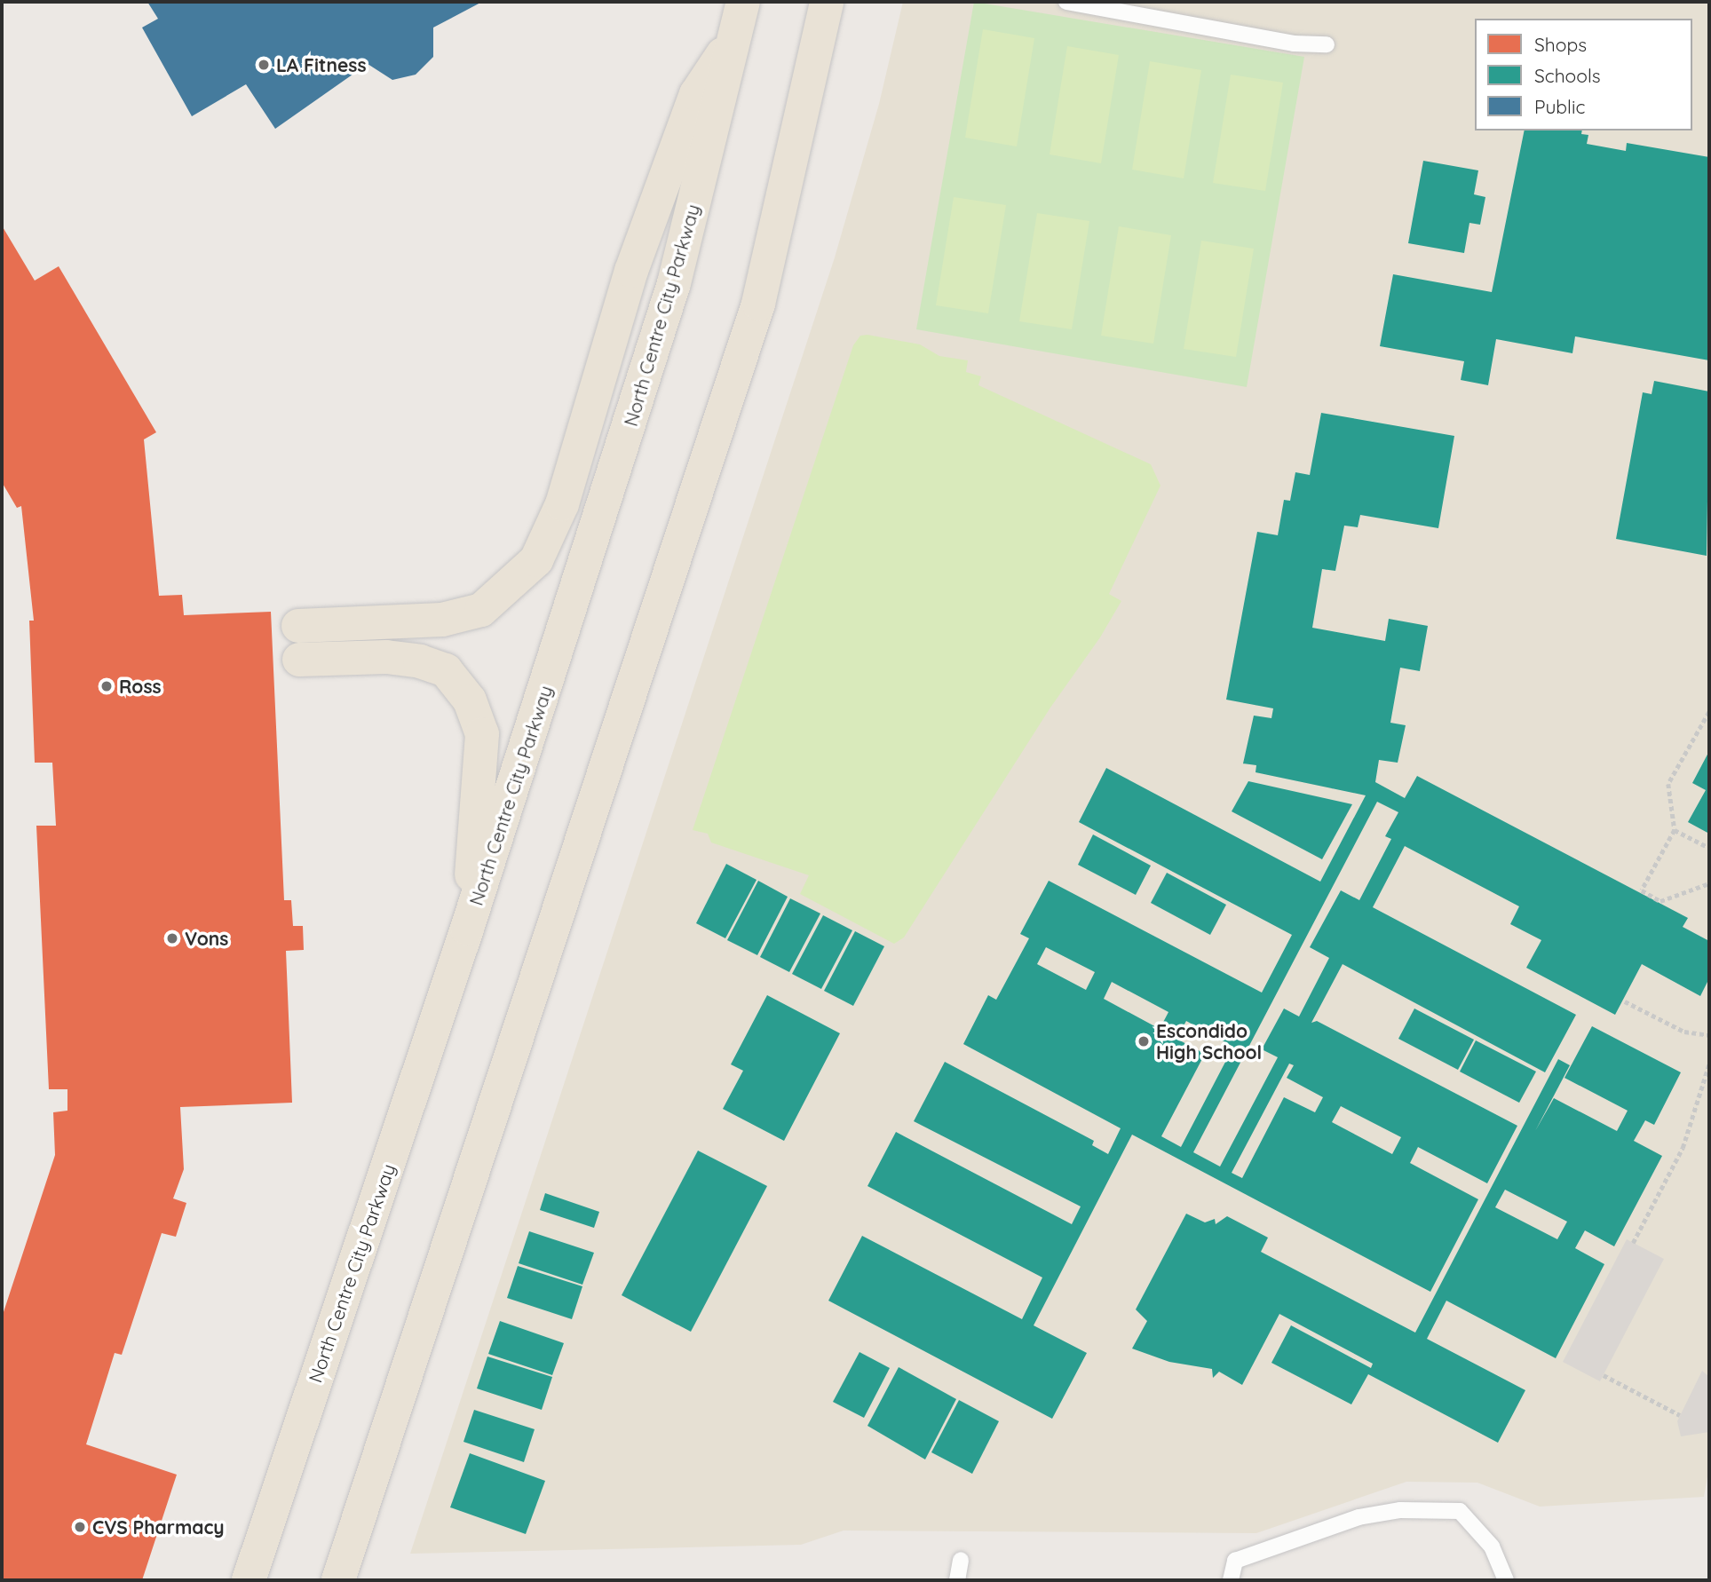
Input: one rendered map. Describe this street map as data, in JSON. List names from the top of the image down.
{
  "streets": {
    "highway": ["North Centre City Parkway"]
  },
  "places": [
    "LA Fitness",
    "Ross",
    "Vons",
    "Escondido High School",
    "CVS Pharmacy"
  ],
  "legend": ["Shops", "Schools", "Public"]
}
